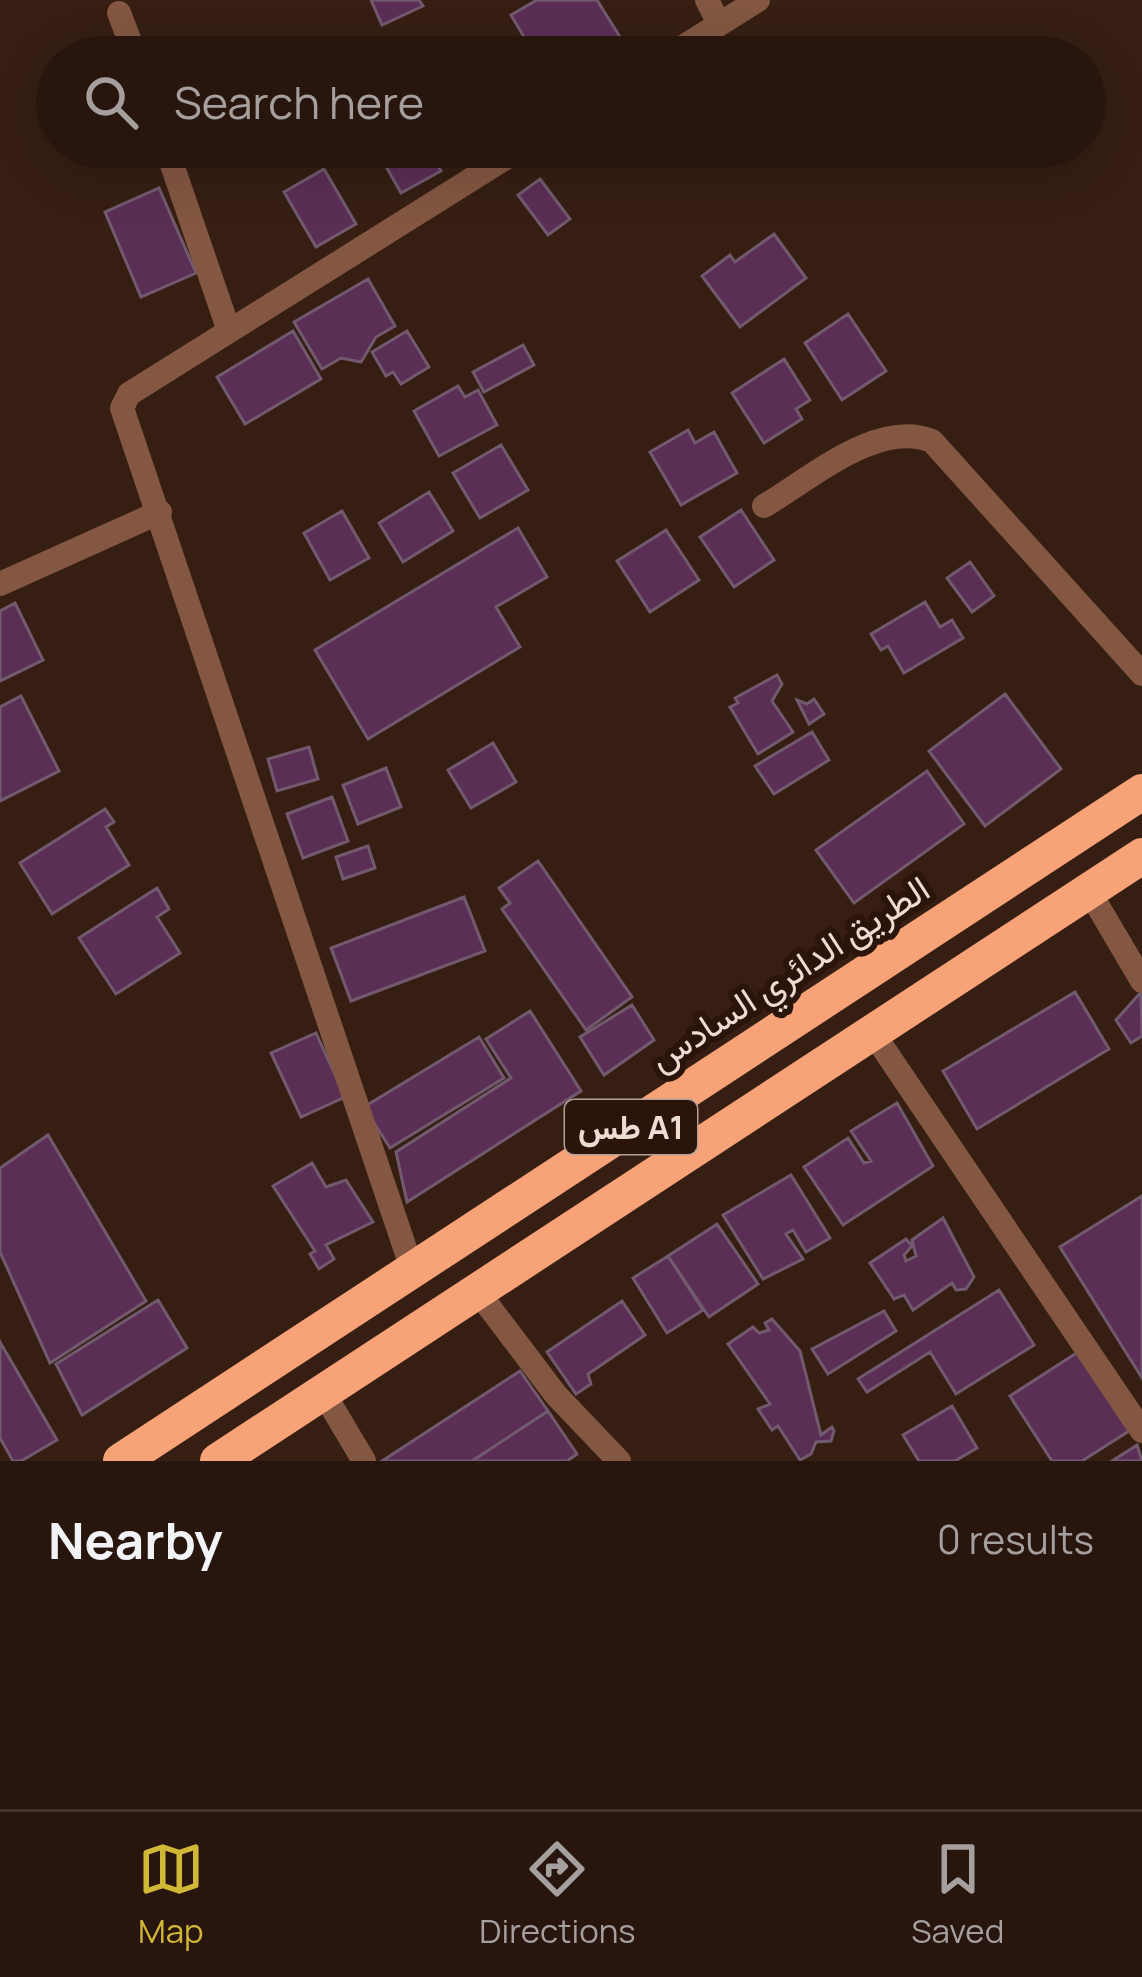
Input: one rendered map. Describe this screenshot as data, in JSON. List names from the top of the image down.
{
  "streets": {
    "highway": ["الطريق الدائري السادس", "طس A1"]
  },
  "page": {
    "search": "Search here",
    "heading": ["Nearby", "0 results"],
    "nav": ["Map", "Directions", "Saved"]
  }
}
